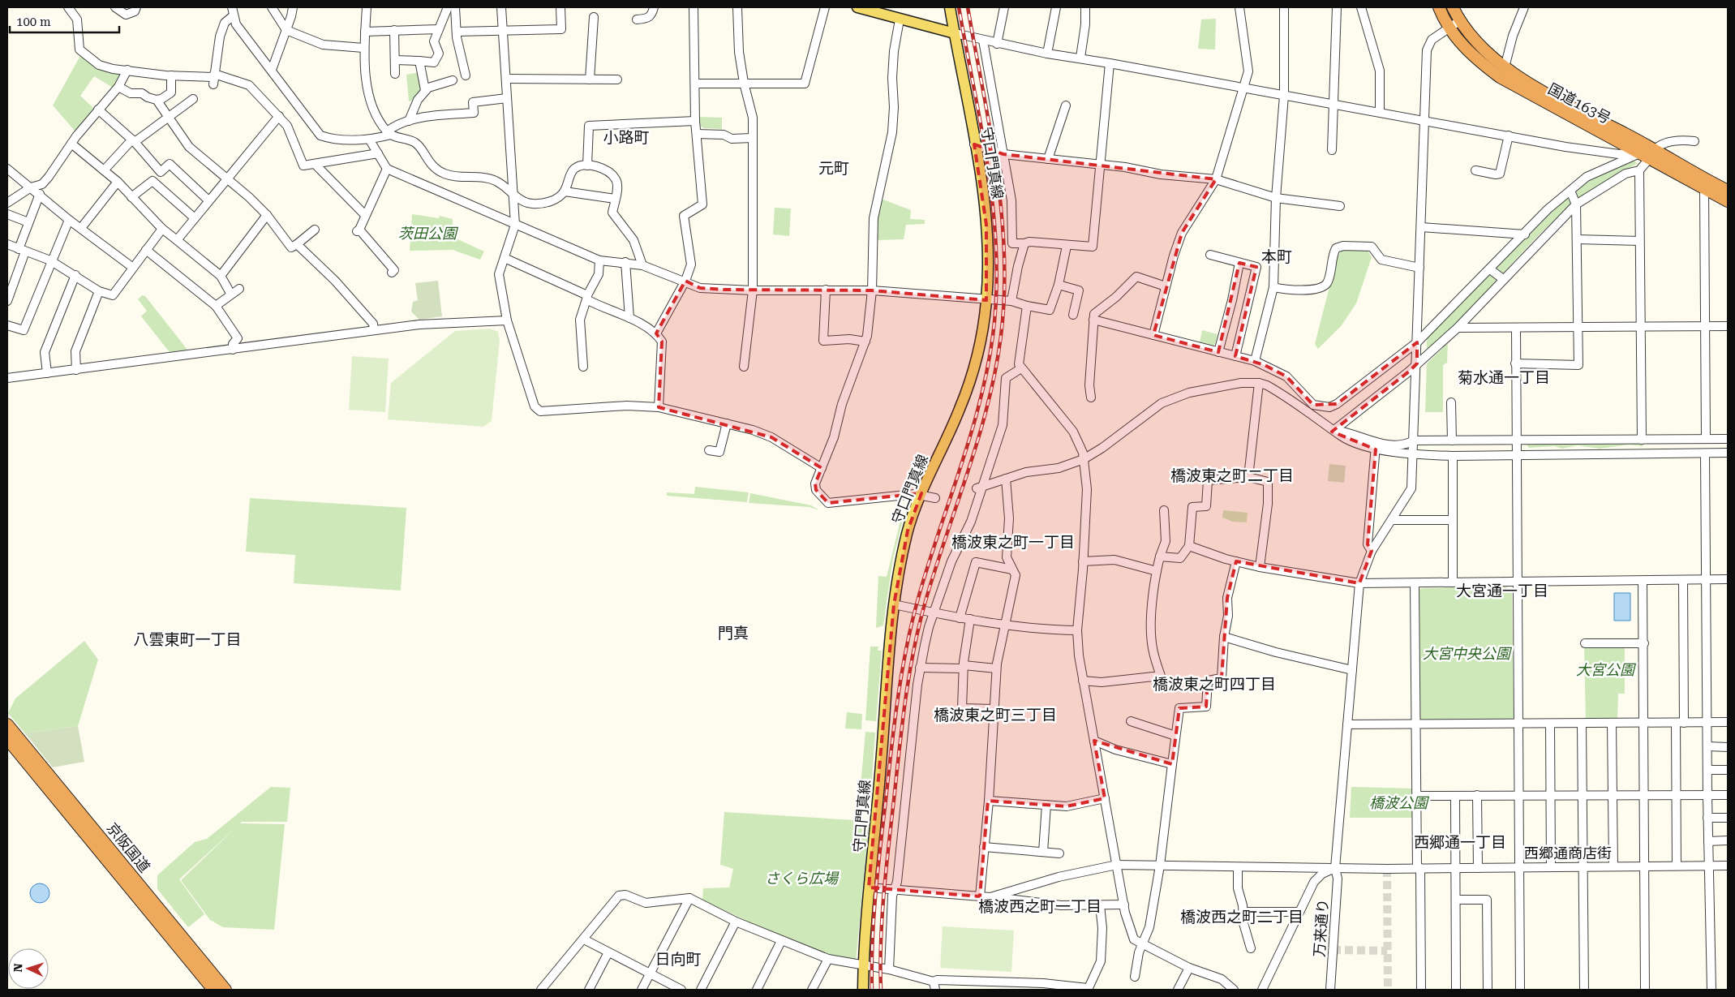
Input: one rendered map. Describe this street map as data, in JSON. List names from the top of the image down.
{
  "streets": {
    "highway": ["国道163号", "京阪国道"],
    "main road": ["守口門真線"],
    "street": ["西郷通商店街", "万来通り"]
  },
  "crossings": [
    ["国道163号", "万来通り"],
    ["西郷通商店街", "万来通り"]
  ],
  "districts": [
    "小路町",
    "元町",
    "本町",
    "菊水通一丁目",
    "橋波東之町二丁目",
    "橋波東之町一丁目",
    "大宮通一丁目",
    "門真",
    "八雲東町一丁目",
    "橋波東之町四丁目",
    "橋波東之町三丁目",
    "西郷通一丁目",
    "橋波西之町一丁目",
    "橋波西之町二丁目",
    "日向町"
  ],
  "parks": [
    "茨田公園",
    "大宮中央公園",
    "大宮公園",
    "橋波公園",
    "さくら広場"
  ],
  "scale_bar": "100 m",
  "north": "left"
}
